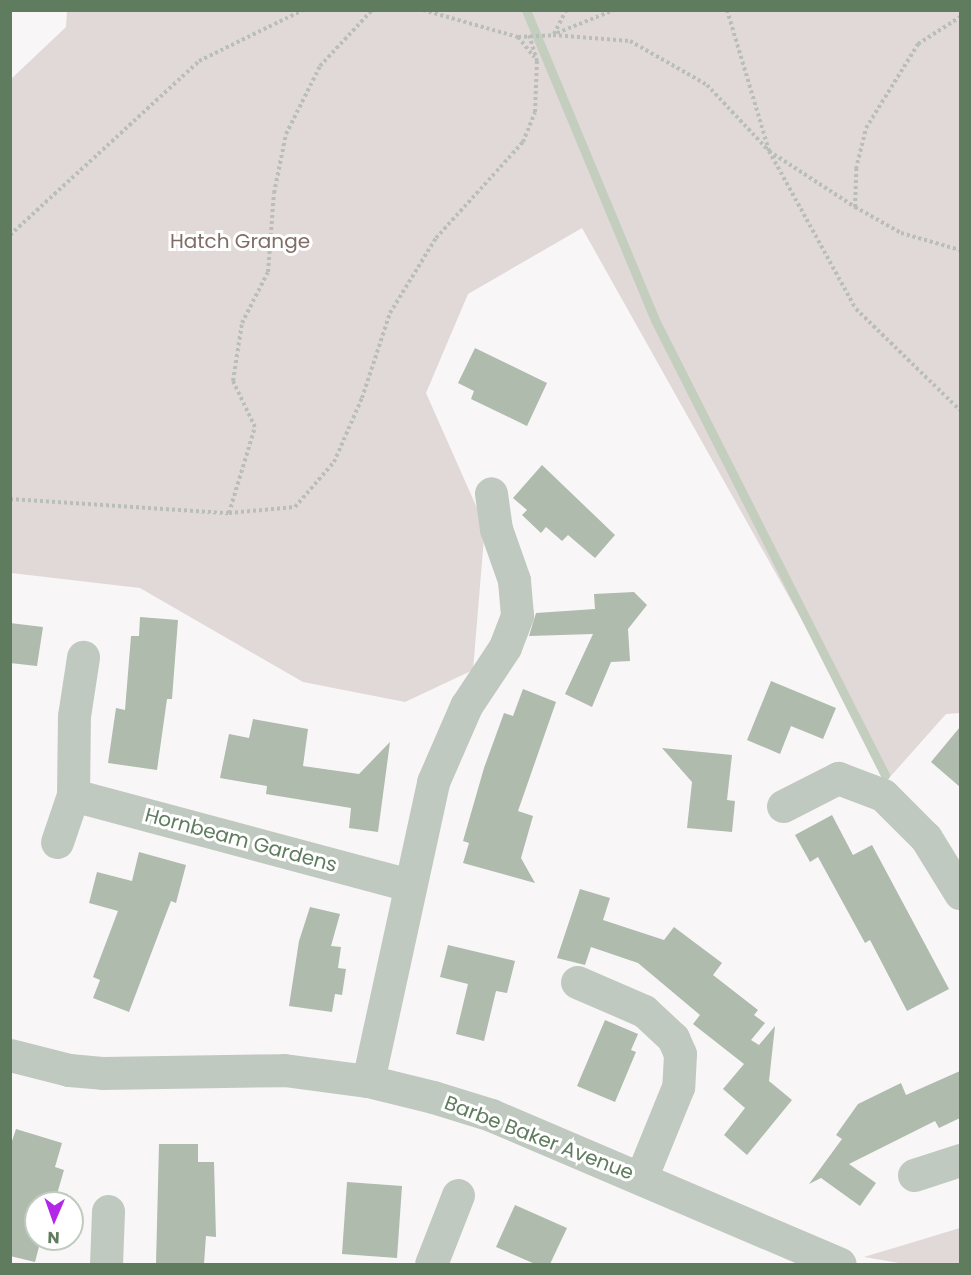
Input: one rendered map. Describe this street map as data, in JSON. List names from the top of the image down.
{
  "streets": {
    "street": ["Hornbeam Gardens", "Barbe Baker Avenue"]
  },
  "parks": ["Hatch Grange"],
  "north": "bottom"
}
